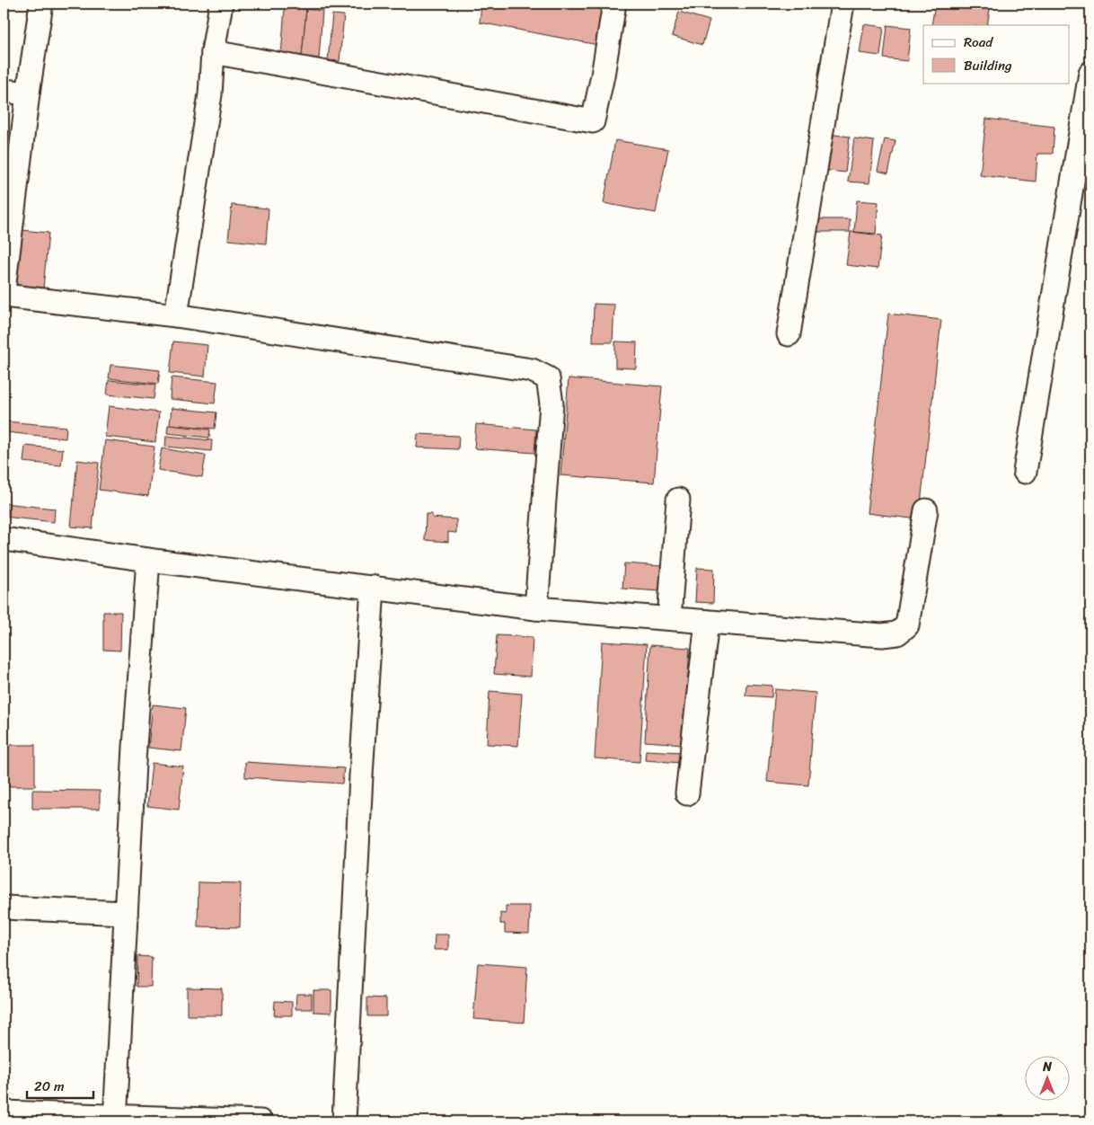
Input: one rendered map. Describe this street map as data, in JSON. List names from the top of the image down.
{
  "legend": ["Road", "Building"],
  "scale_bar": "20 m",
  "north": "top"
}
